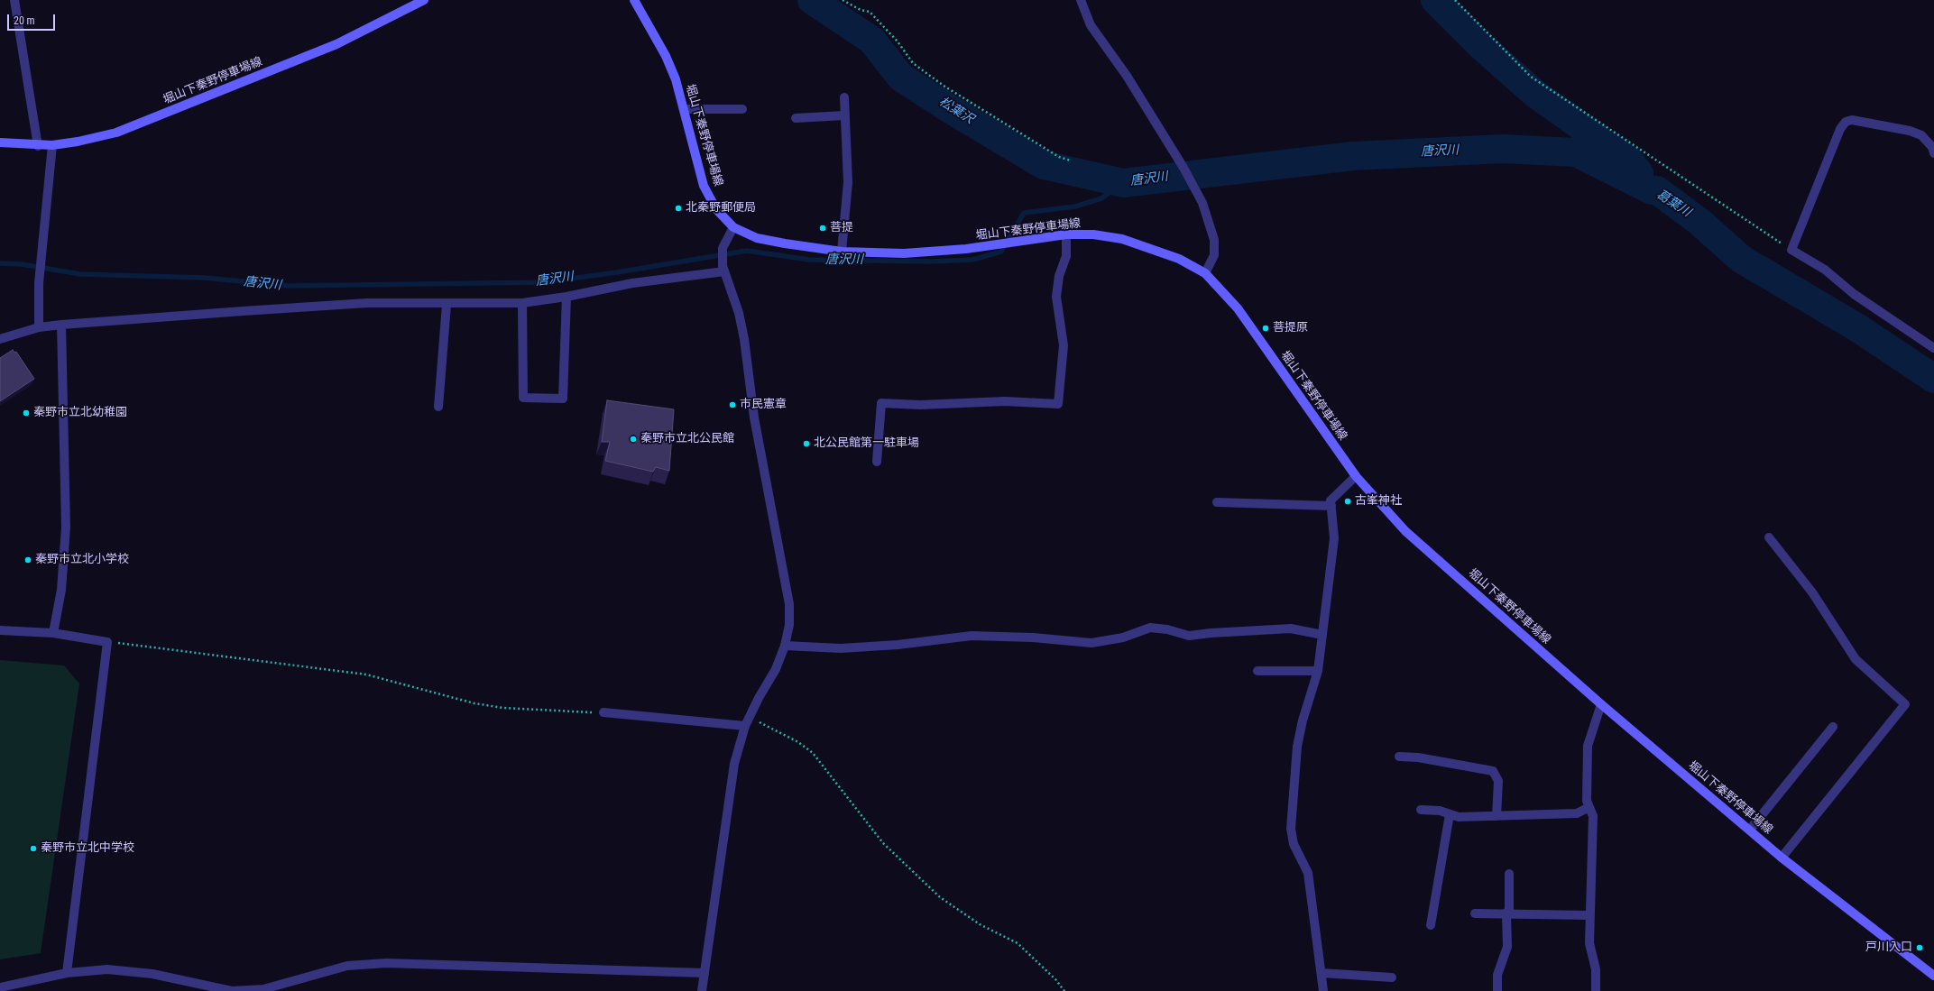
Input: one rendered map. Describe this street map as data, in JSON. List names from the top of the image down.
{
  "streets": {
    "main road": ["堀山下秦野停車場線"]
  },
  "water": ["松葉沢", "唐沢川", "葛葉川"],
  "places": [
    "北秦野郵便局",
    "菩提",
    "菩提原",
    "市民憲章",
    "秦野市立北幼稚園",
    "秦野市立北公民館",
    "北公民館第一駐車場",
    "古峯神社",
    "秦野市立北小学校",
    "秦野市立北中学校",
    "戸川入口"
  ],
  "scale_bar": "20 m"
}
